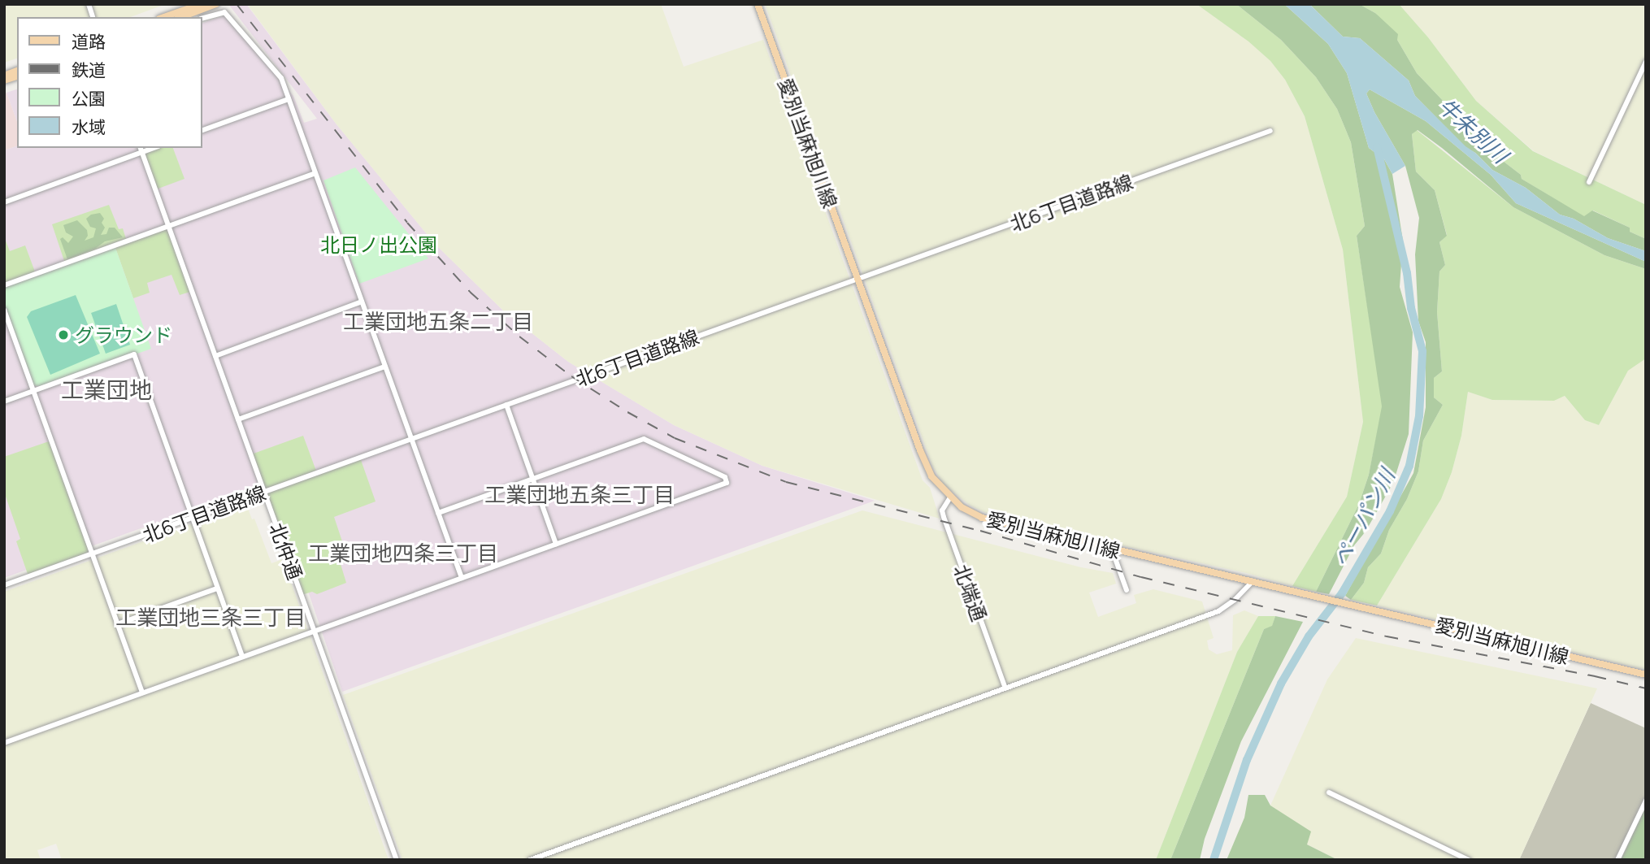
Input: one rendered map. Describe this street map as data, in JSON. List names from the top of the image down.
{
  "streets": {
    "main road": ["愛別当麻旭川線"],
    "street": ["北6丁目道路線", "北仲通", "北端通"]
  },
  "crossings": [
    ["愛別当麻旭川線", "北6丁目道路線"],
    ["愛別当麻旭川線", "北端通"],
    ["北6丁目道路線", "北仲通"]
  ],
  "districts": [
    "工業団地五条二丁目",
    "工業団地",
    "工業団地五条三丁目",
    "工業団地四条三丁目",
    "工業団地三条三丁目"
  ],
  "water": ["牛朱別川", "ペーパン川"],
  "parks": ["北日ノ出公園"],
  "places": ["グラウンド"],
  "legend": [
    "道路",
    "鉄道",
    "公園",
    "水域"
  ]
}
